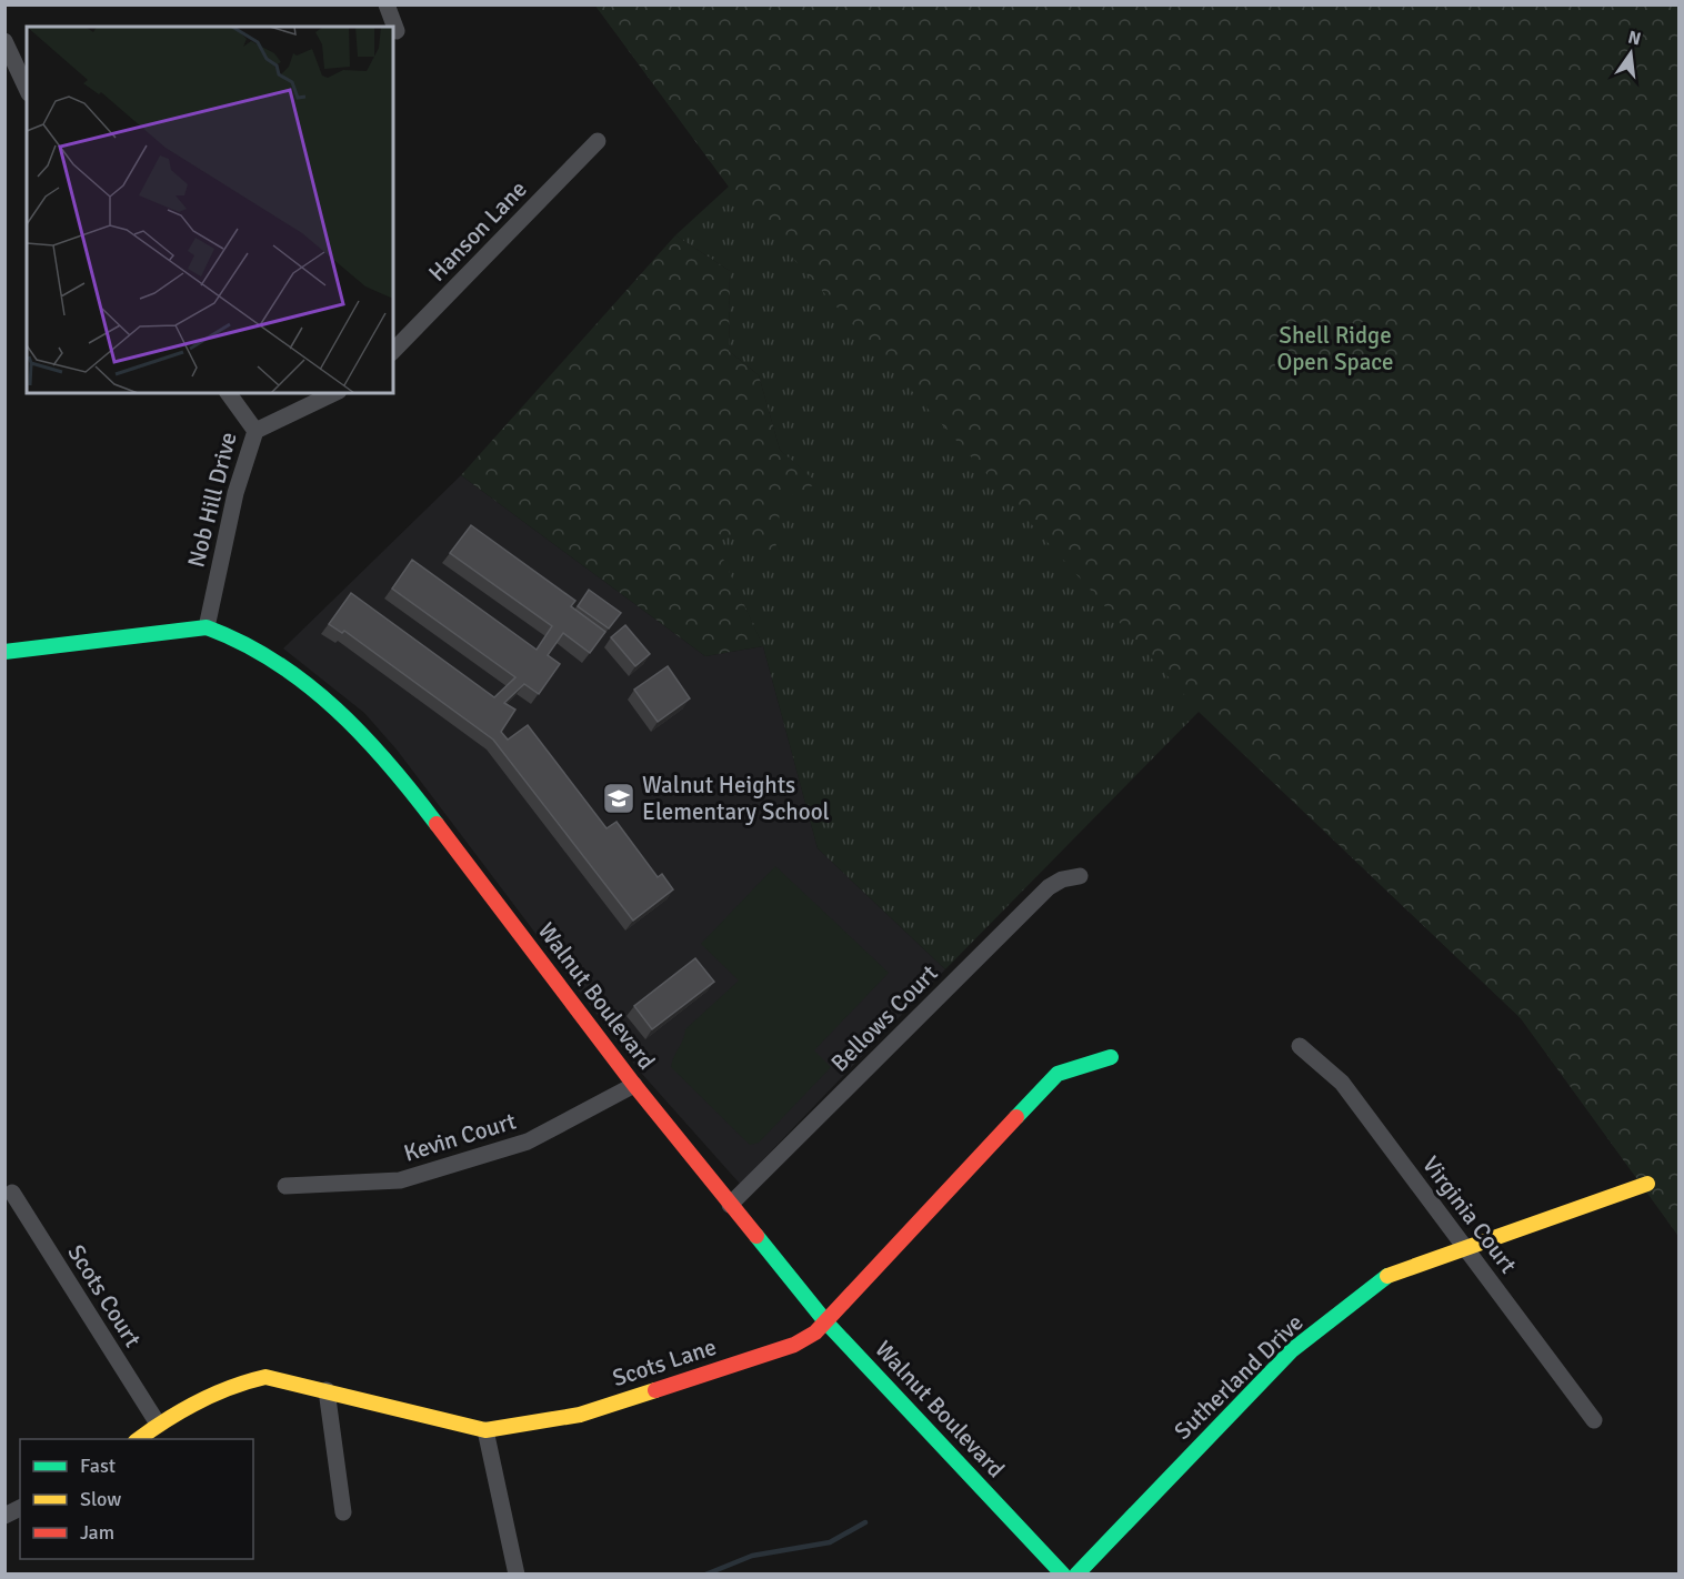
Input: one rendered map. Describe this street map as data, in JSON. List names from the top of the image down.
{
  "streets": {
    "street": [
      "Hanson Lane",
      "Nob Hill Drive",
      "Walnut Boulevard",
      "Bellows Court",
      "Kevin Court",
      "Virginia Court",
      "Scots Court",
      "Scots Lane",
      "Sutherland Drive"
    ]
  },
  "crossings": [
    ["Nob Hill Drive", "Walnut Boulevard"],
    ["Walnut Boulevard", "Bellows Court"],
    ["Walnut Boulevard", "Kevin Court"],
    ["Walnut Boulevard", "Scots Lane"],
    ["Virginia Court", "Sutherland Drive"],
    ["Scots Court", "Scots Lane"]
  ],
  "parks": ["Shell Ridge Open Space"],
  "places": {
    "school or university": ["Walnut Heights Elementary School"]
  },
  "legend": ["Fast", "Slow", "Jam"],
  "north": "top"
}
